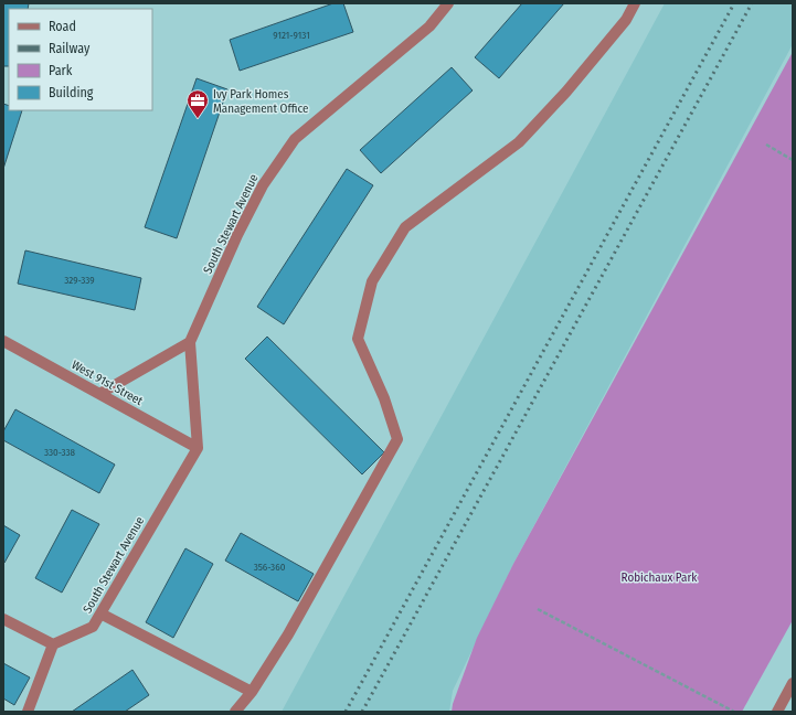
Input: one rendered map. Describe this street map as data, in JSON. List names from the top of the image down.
{
  "streets": {
    "street": ["South Stewart Avenue", "West 91st Street"]
  },
  "crossings": [
    ["South Stewart Avenue", "West 91st Street"]
  ],
  "parks": ["Robichaux Park"],
  "places": {
    "office": ["Ivy Park Homes Management Office"]
  },
  "house_numbers": [
    "9121-9131",
    "329-339",
    "330-338",
    "356-360"
  ],
  "legend": [
    "Road",
    "Railway",
    "Park",
    "Building"
  ]
}
